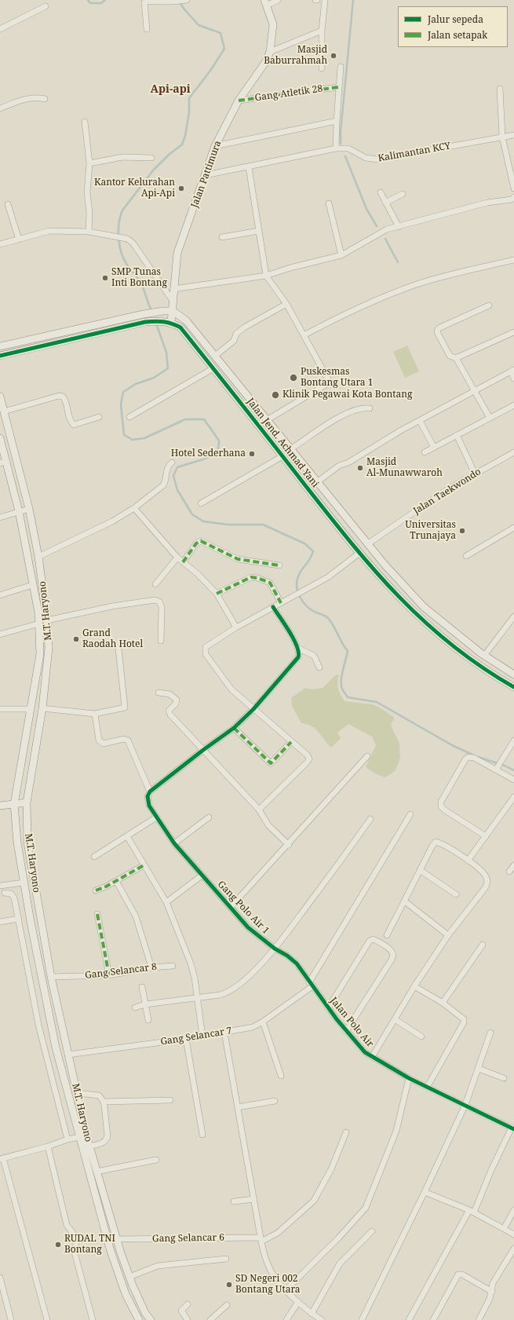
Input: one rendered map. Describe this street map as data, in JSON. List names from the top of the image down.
{
  "streets": {
    "main road": ["Jalan Pattimura", "Jalan Jend. Achmad Yani", "M.T. Haryono"],
    "street": [
      "Gang Atletik 28",
      "Kalimantan KCY",
      "Jalan Taekwondo",
      "Gang Polo Air 1",
      "Gang Selancar 8",
      "Jalan Polo Air",
      "Gang Selancar 7",
      "Gang Selancar 6"
    ]
  },
  "crossings": [
    ["Gang Atletik 28", "Jalan Pattimura"],
    ["Kalimantan KCY", "Jalan Pattimura"],
    ["Jalan Pattimura", "Jalan Jend. Achmad Yani"],
    ["Jalan Jend. Achmad Yani", "Jalan Taekwondo"],
    ["M.T. Haryono", "Gang Selancar 8"],
    ["M.T. Haryono", "Gang Selancar 7"],
    ["M.T. Haryono", "Gang Selancar 6"],
    ["Gang Polo Air 1", "Jalan Polo Air"],
    ["Jalan Polo Air", "Gang Selancar 7"]
  ],
  "districts": ["Api-api"],
  "places": [
    "Masjid Baburrahmah",
    "Kantor Kelurahan Api-Api",
    "SMP Tunas Inti Bontang",
    "Puskesmas Bontang Utara 1",
    "Klinik Pegawai Kota Bontang",
    "Hotel Sederhana",
    "Masjid Al-Munawwaroh",
    "Universitas Trunajaya",
    "Grand Raodah Hotel",
    "RUDAL TNI Bontang",
    "SD Negeri 002 Bontang Utara"
  ],
  "legend": ["Jalur sepeda", "Jalan setapak"]
}
